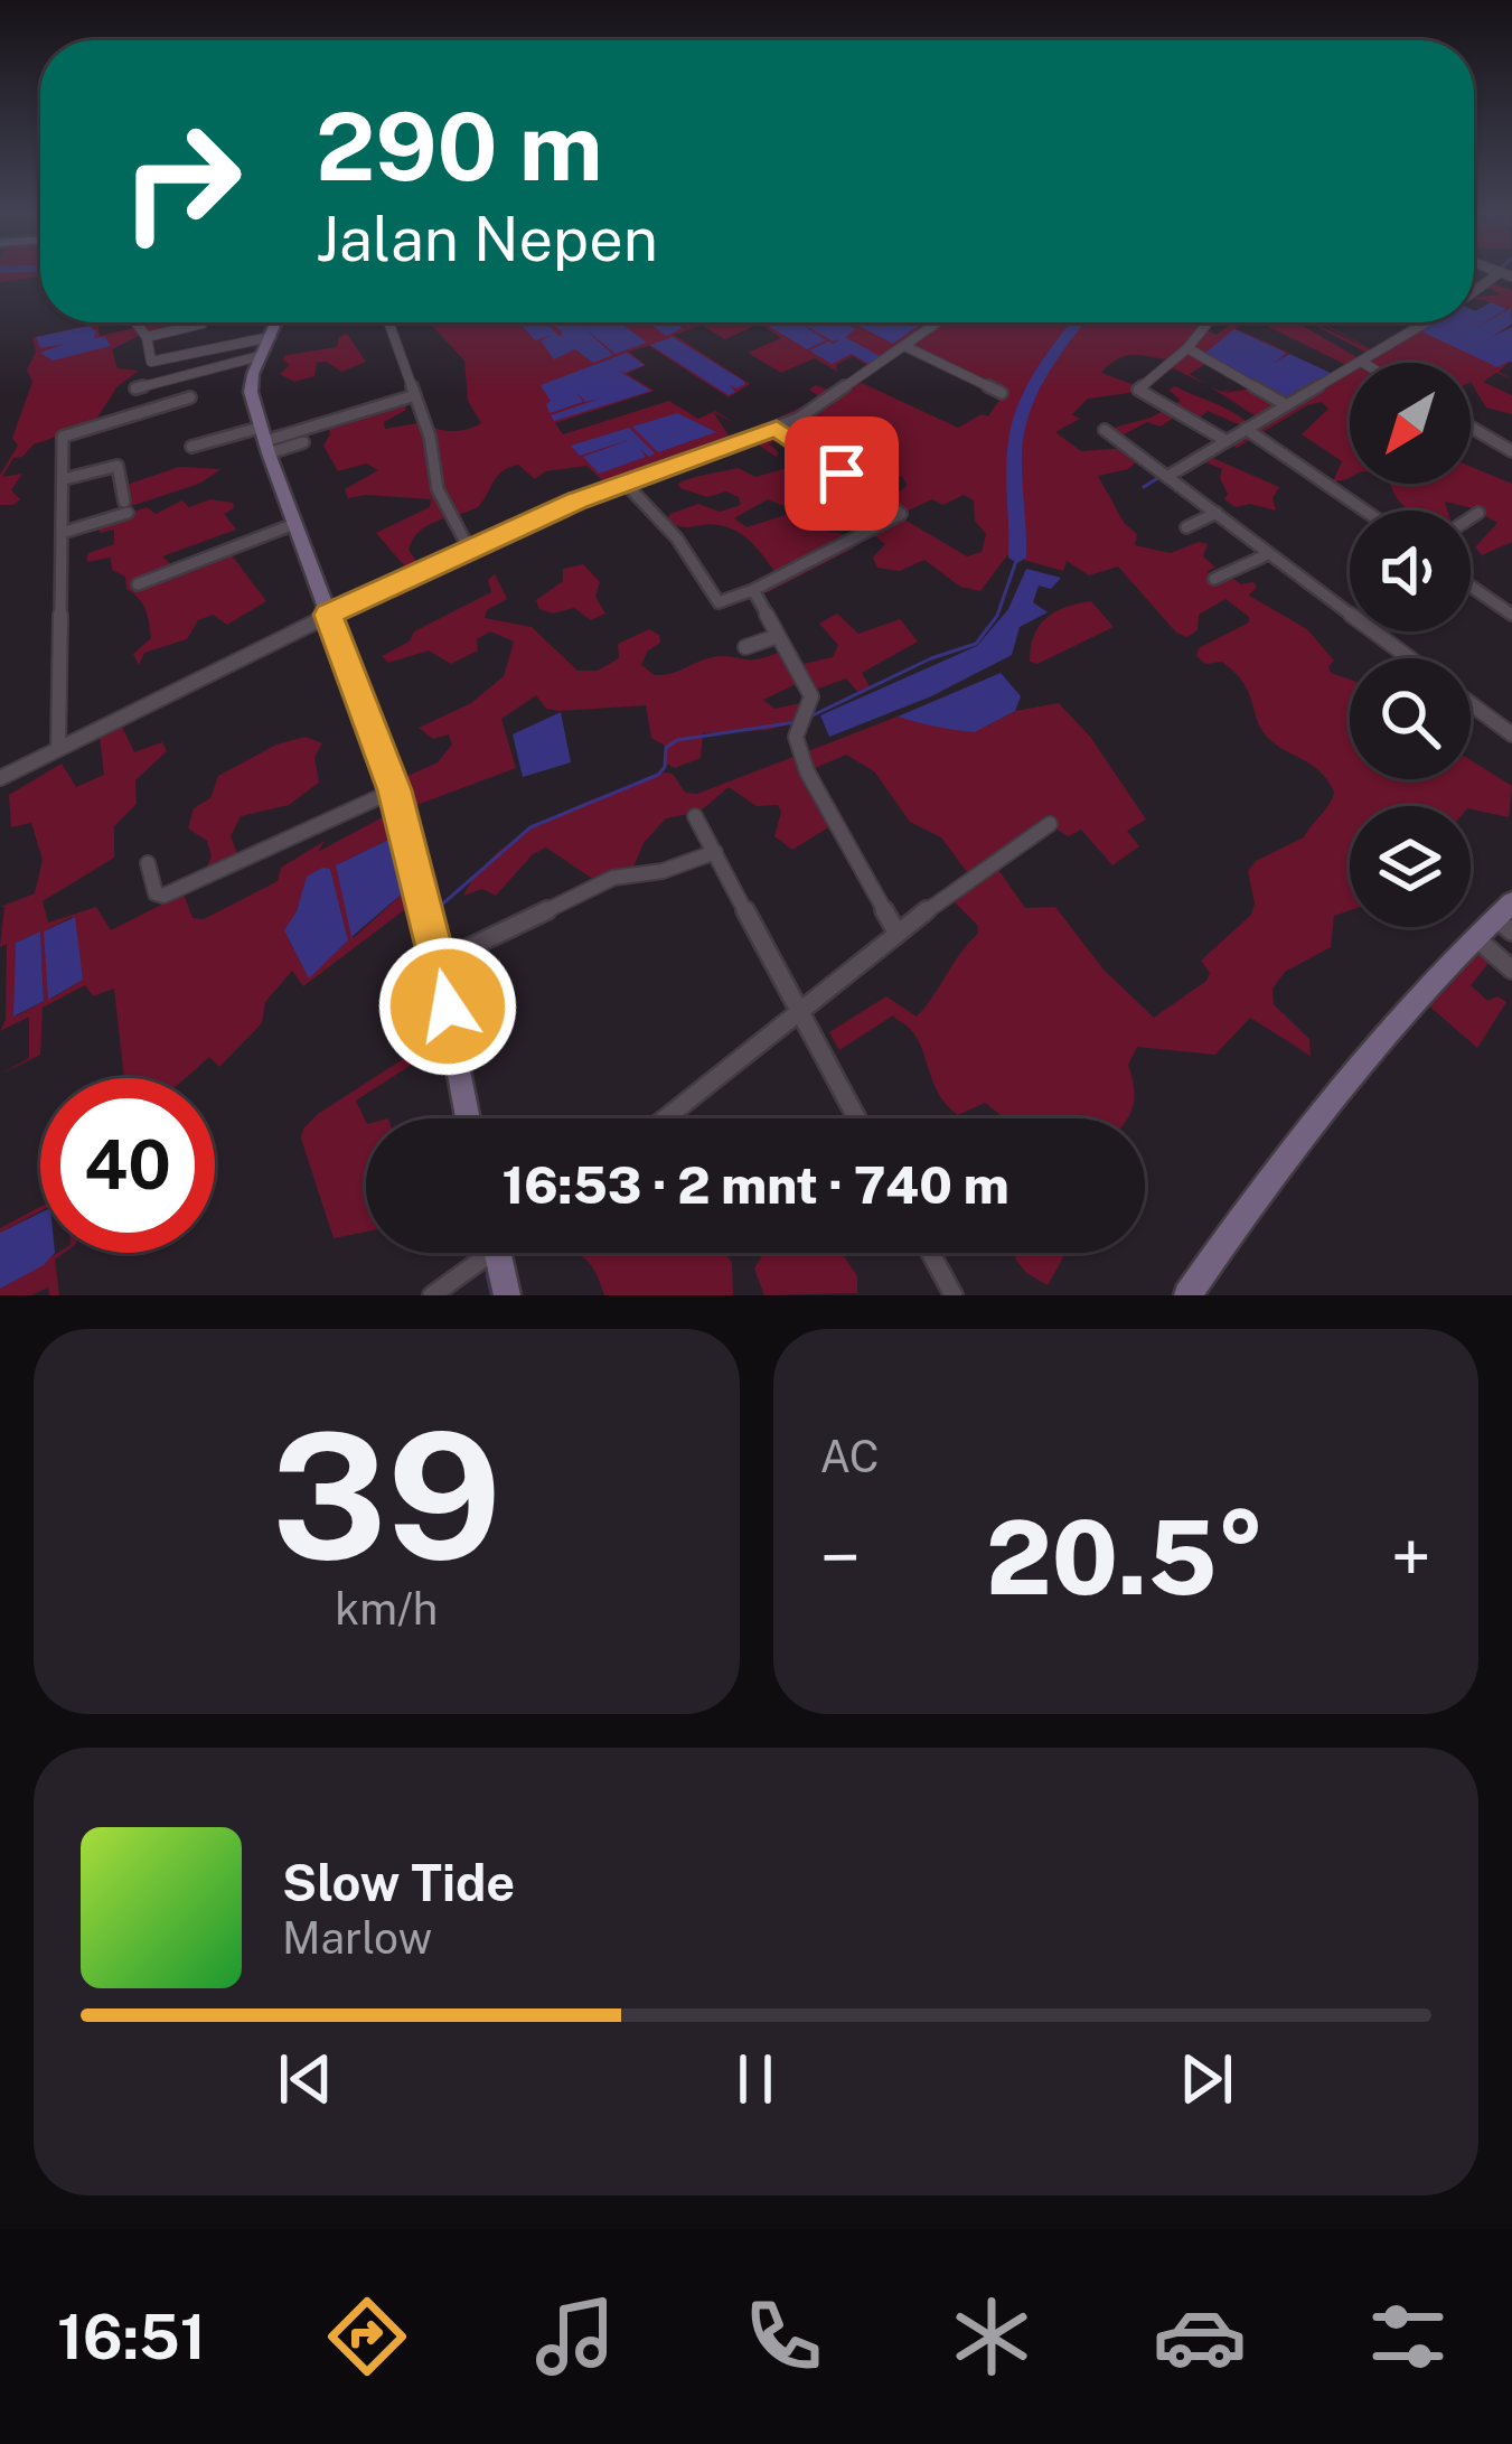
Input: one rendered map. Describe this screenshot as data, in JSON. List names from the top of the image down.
{
  "north": "bottom left",
  "page": {
    "turn": ["290 m", "Jalan Nepen"],
    "limit": "40",
    "trip": "16:53 · 2 mnt · 740 m",
    "tile": [
      ["39", "km/h"],
      "AC"
    ],
    "heat": ["−", "20.5°", "+"],
    "song": ["Slow Tide", "Marlow"],
    "tabs": "16:51"
  }
}
